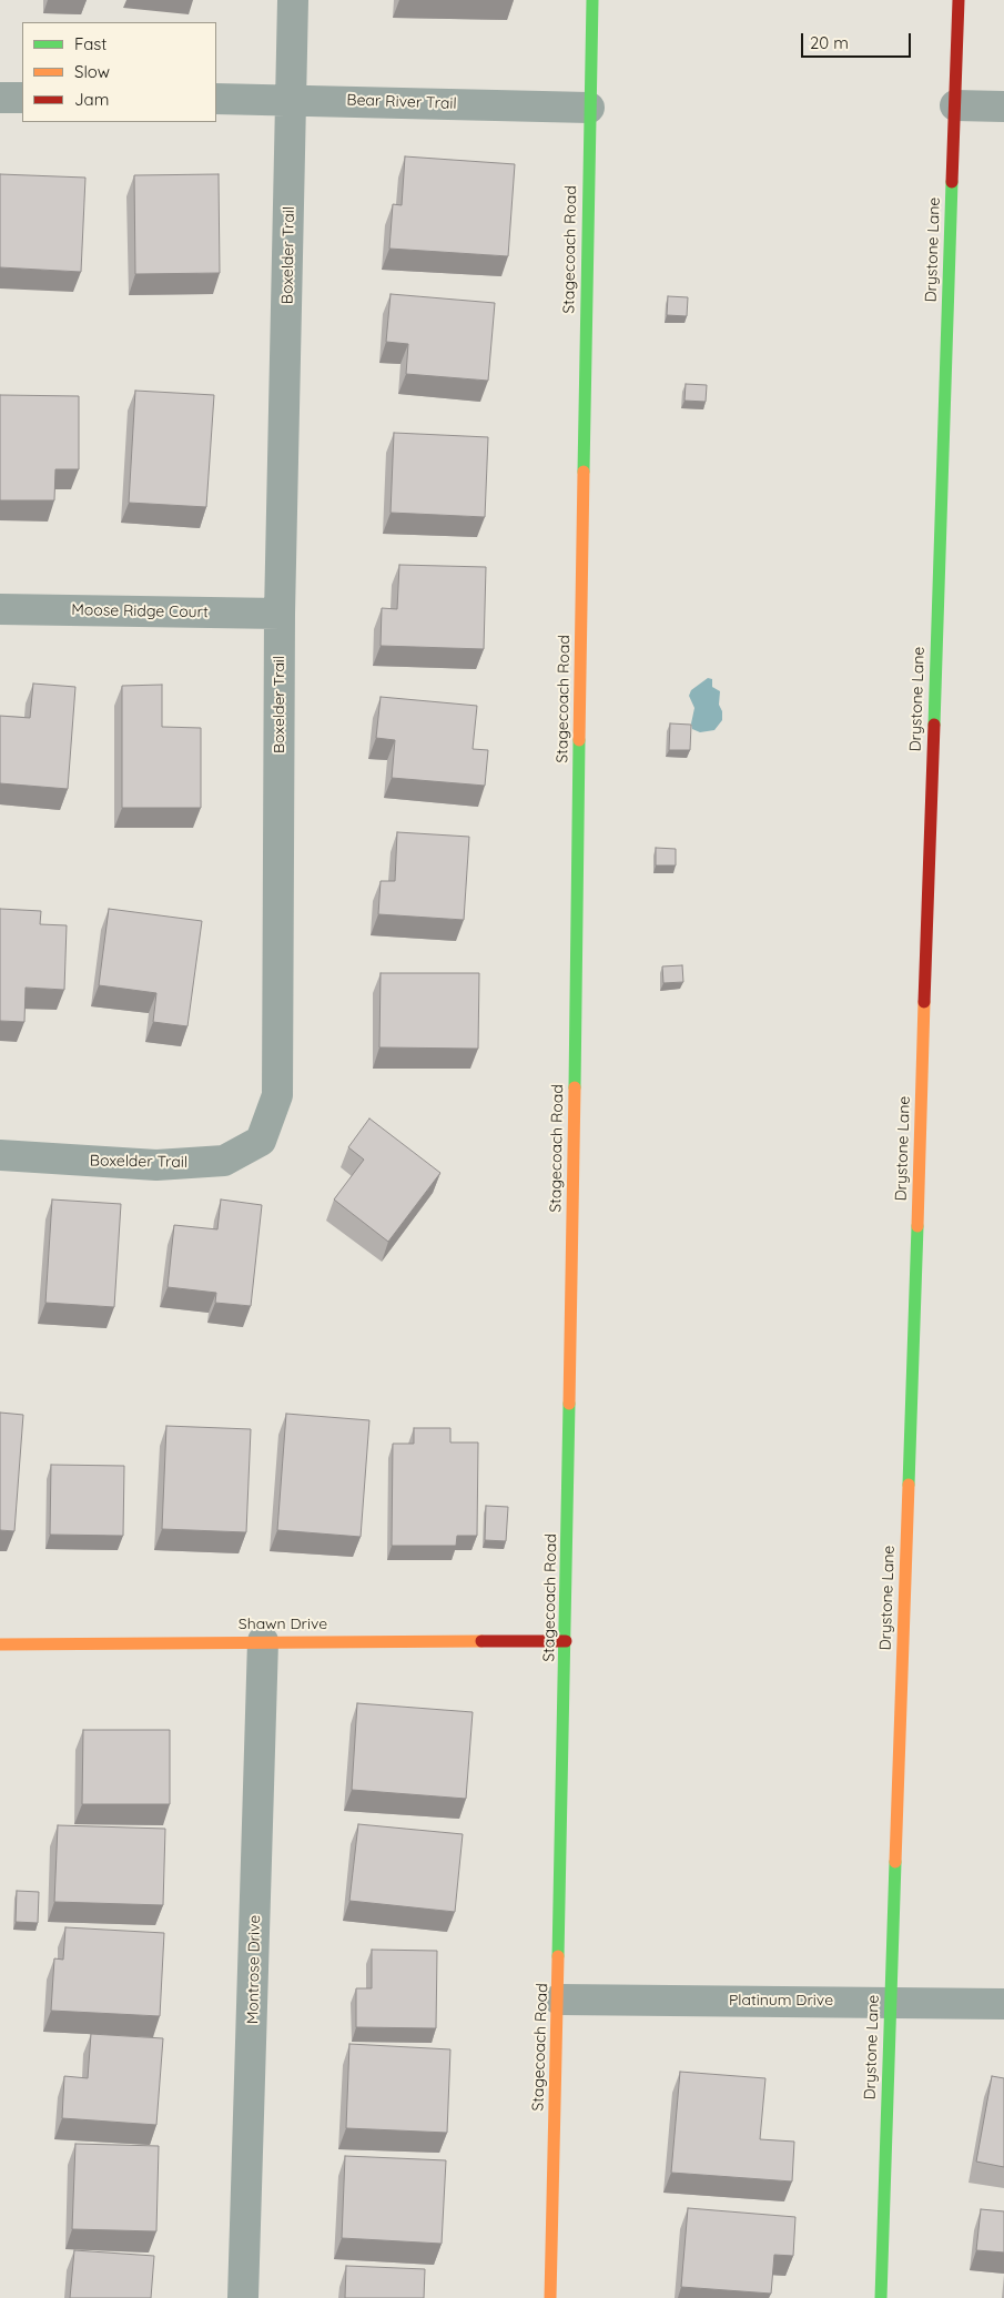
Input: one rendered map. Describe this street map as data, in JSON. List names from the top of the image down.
{
  "streets": {
    "street": [
      "Bear River Trail",
      "Stagecoach Road",
      "Drystone Lane",
      "Boxelder Trail",
      "Moose Ridge Court",
      "Shawn Drive",
      "Montrose Drive",
      "Platinum Drive"
    ]
  },
  "crossings": [
    ["Bear River Trail", "Stagecoach Road"],
    ["Bear River Trail", "Boxelder Trail"],
    ["Stagecoach Road", "Shawn Drive"],
    ["Stagecoach Road", "Platinum Drive"],
    ["Drystone Lane", "Platinum Drive"],
    ["Boxelder Trail", "Moose Ridge Court"],
    ["Shawn Drive", "Montrose Drive"]
  ],
  "legend": ["Fast", "Slow", "Jam"],
  "scale_bar": "20 m"
}
